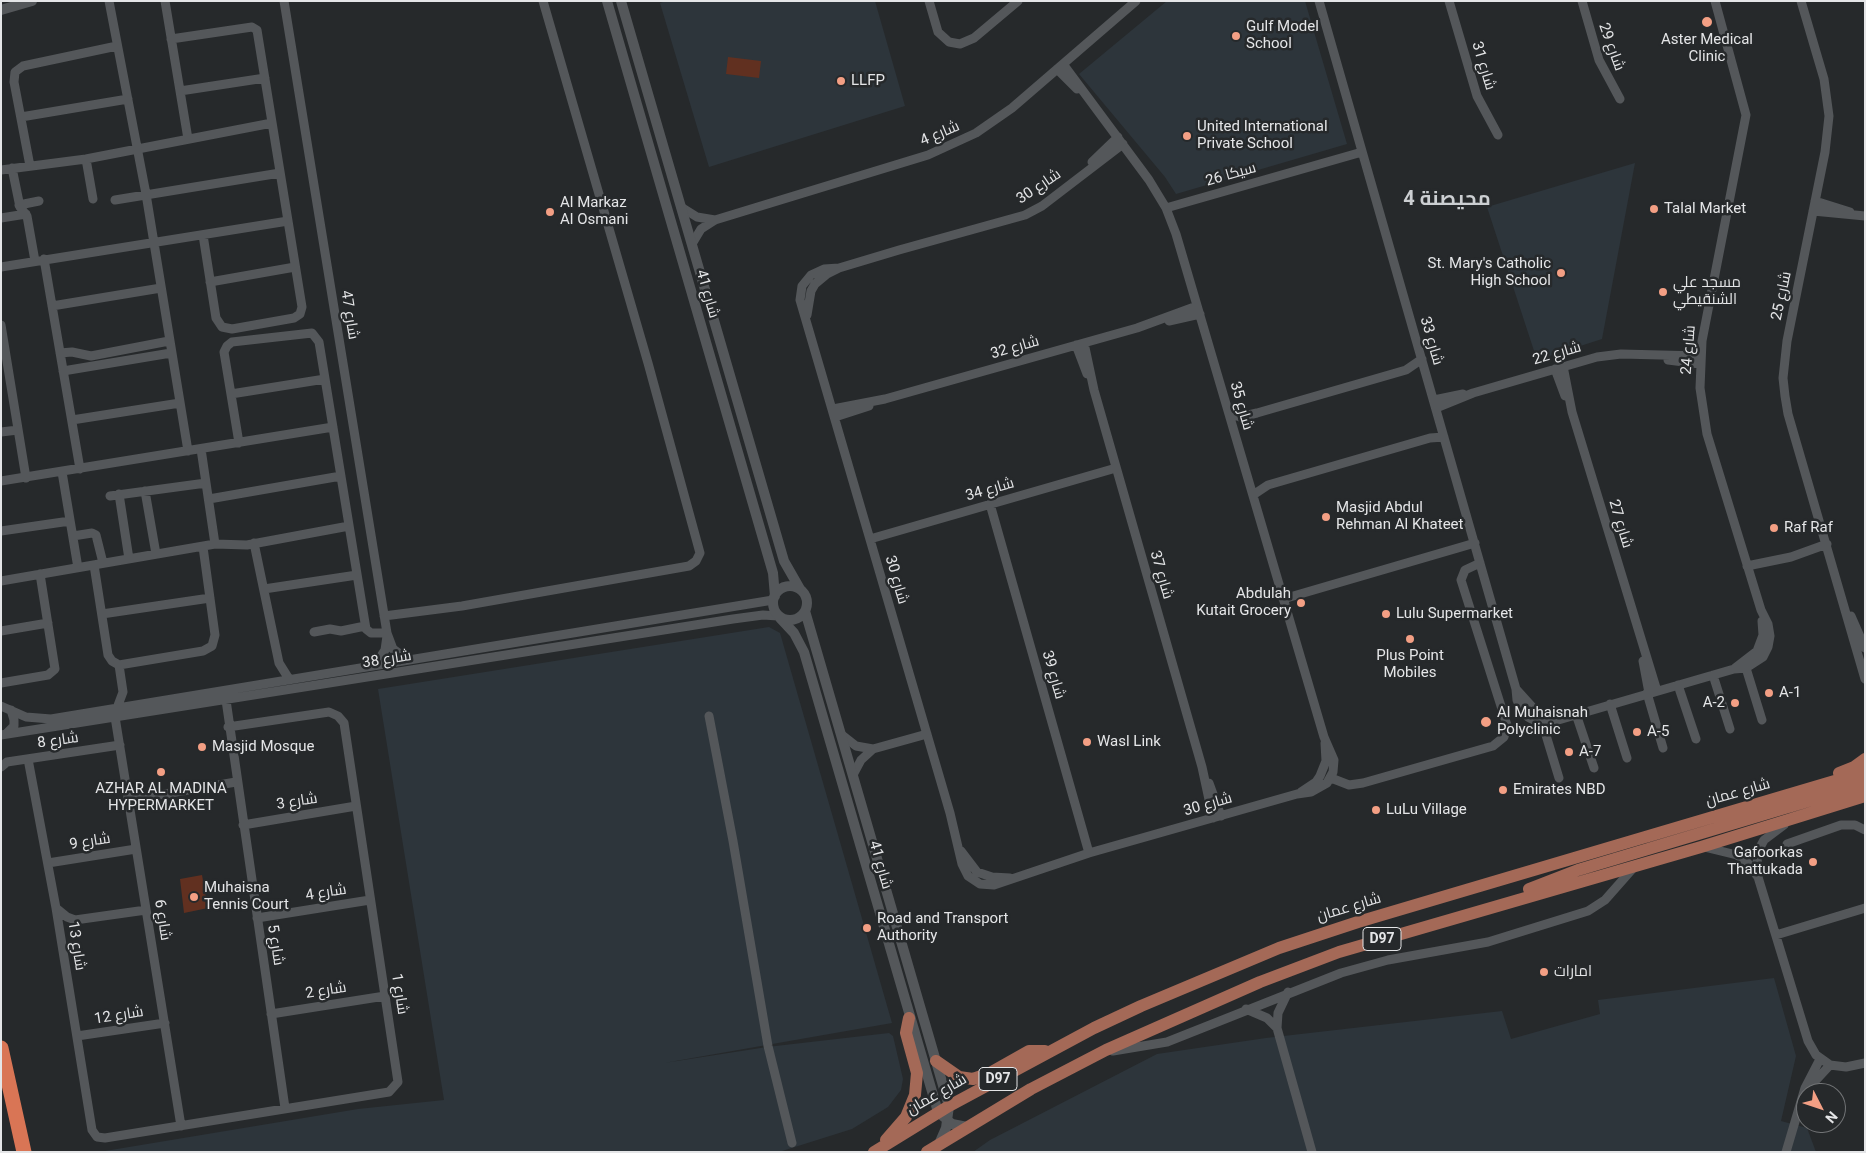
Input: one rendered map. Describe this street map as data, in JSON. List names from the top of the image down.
{
  "streets": {
    "main road": ["شارع عمان", "D97"],
    "street": [
      "شارع 29",
      "شارع 31",
      "شارع 4",
      "سيكا 26",
      "شارع 30",
      "شارع 41",
      "شارع 25",
      "شارع 47",
      "شارع 33",
      "شارع 32",
      "شارع 24",
      "شارع 22",
      "شارع 35",
      "شارع 34",
      "شارع 27",
      "شارع 37",
      "شارع 38",
      "شارع 39",
      "شارع 8",
      "شارع 3",
      "شارع 9",
      "شارع 6",
      "شارع 5",
      "شارع 13",
      "شارع 2",
      "شارع 1",
      "شارع 12"
    ]
  },
  "crossings": [
    ["شارع 4", "شارع 41"],
    ["شارع 4", "شارع 35"],
    ["شارع 4", "شارع 5"],
    ["شارع 4", "شارع 1"],
    ["سيكا 26", "شارع 33"],
    ["سيكا 26", "شارع 35"],
    ["شارع 30", "شارع 32"],
    ["شارع 30", "شارع 35"],
    ["شارع 30", "شارع 34"],
    ["شارع 30", "شارع 37"],
    ["شارع 30", "شارع 39"],
    ["شارع 41", "شارع 38"],
    ["شارع 41", "شارع عمان"],
    ["شارع 47", "شارع 38"],
    ["شارع 33", "شارع 24"],
    ["شارع 33", "شارع 22"],
    ["شارع 32", "شارع 35"],
    ["شارع 32", "شارع 37"],
    ["شارع 24", "شارع 22"],
    ["شارع 24", "شارع 27"],
    ["شارع 22", "شارع 27"],
    ["شارع 34", "شارع 37"],
    ["شارع 34", "شارع 39"],
    ["شارع 38", "شارع 6"],
    ["شارع 38", "شارع 5"],
    ["شارع 8", "شارع 6"],
    ["شارع 8", "شارع 13"],
    ["شارع 3", "شارع 5"],
    ["شارع 3", "شارع 1"],
    ["شارع 9", "شارع 6"],
    ["شارع 9", "شارع 13"],
    ["شارع 6", "شارع 1"],
    ["شارع 6", "شارع 12"],
    ["شارع 5", "شارع 2"],
    ["شارع 5", "شارع 1"],
    ["شارع 13", "شارع 1"],
    ["شارع 13", "شارع 12"],
    ["شارع 2", "شارع 1"]
  ],
  "districts": ["محيصنة 4"],
  "places": [
    "Aster Medical Clinic",
    "Gulf Model School",
    "LLFP",
    "United International Private School",
    "Talal Market",
    "Al Markaz Al Osmani",
    "St. Mary's Catholic High School",
    "مسجد علي الشنقيطي",
    "Masjid Abdul Rehman Al Khateet",
    "Raf Raf",
    "Abdulah Kutait Grocery",
    "Lulu Supermarket",
    "Plus Point Mobiles",
    "A-1",
    "A-2",
    "Al Muhaisnah Polyclinic",
    "A-5",
    "Wasl Link",
    "Masjid Mosque",
    "A-7",
    "AZHAR AL MADINA HYPERMARKET",
    "Emirates NBD",
    "LuLu Village",
    "Gafoorkas Thattukada",
    "Muhaisna Tennis Court",
    "Road and Transport Authority",
    "امارات"
  ],
  "north": "bottom right"
}
